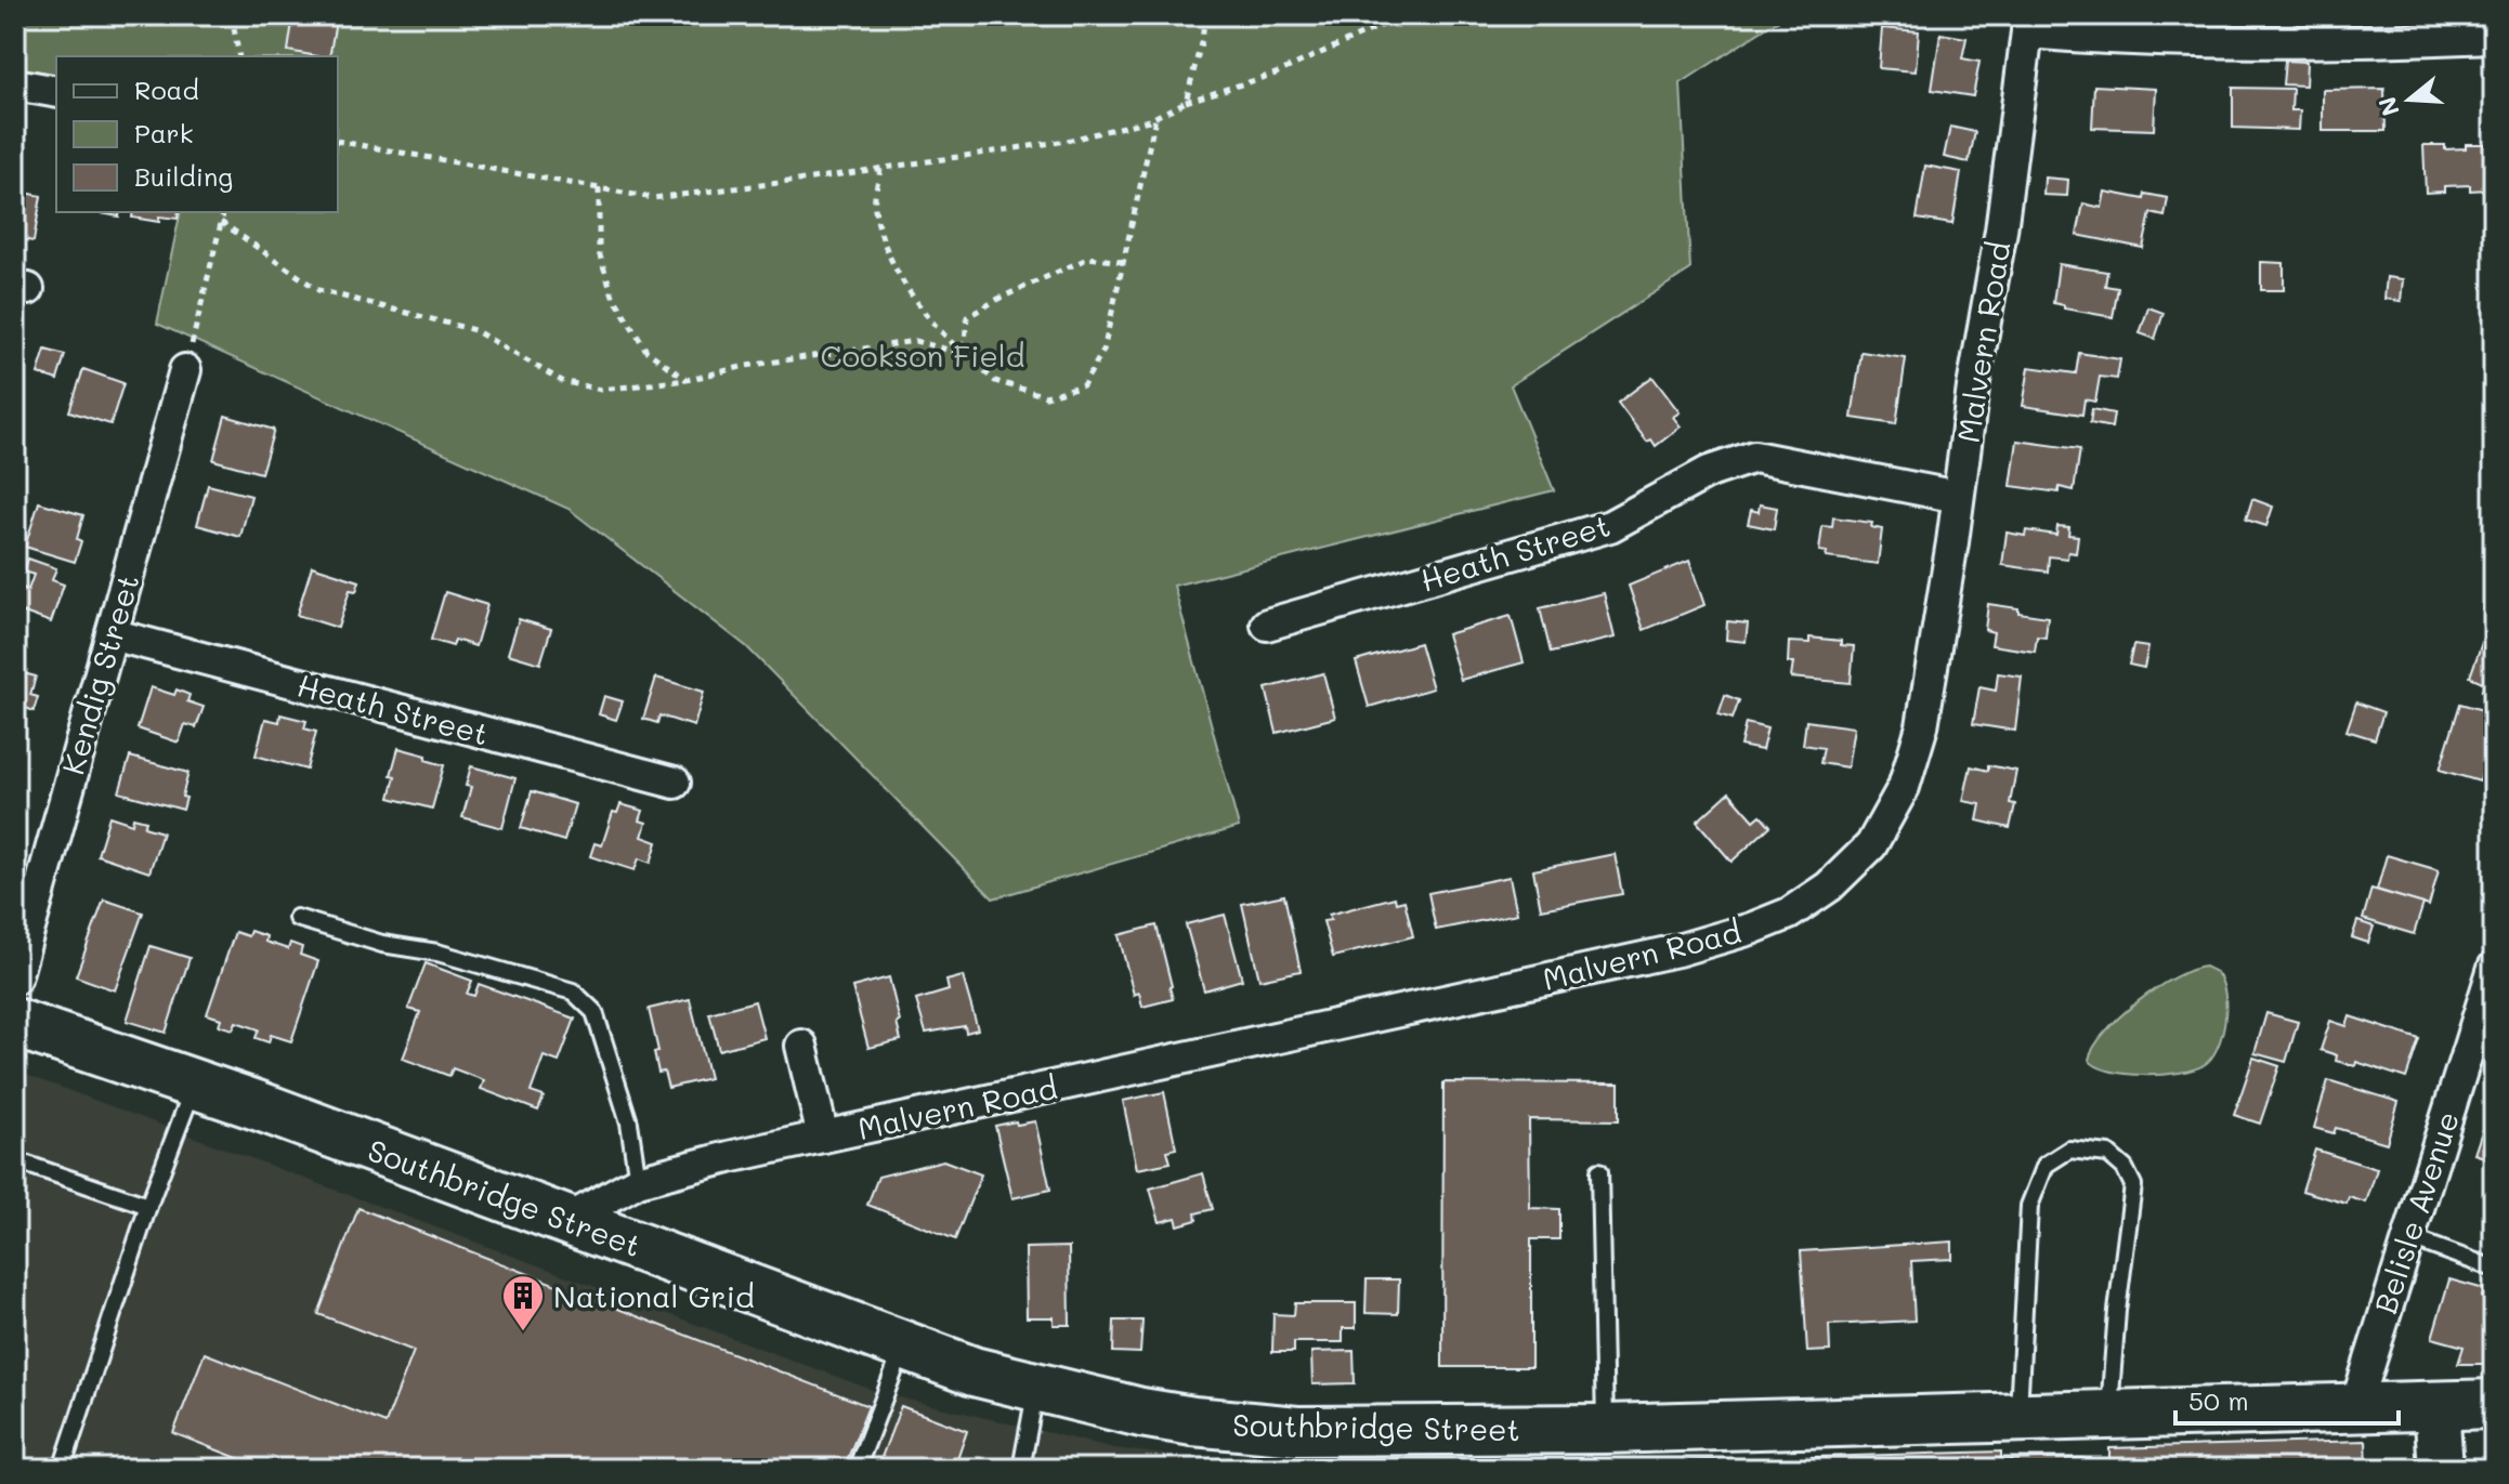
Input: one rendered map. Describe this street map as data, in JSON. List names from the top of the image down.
{
  "streets": {
    "main road": ["Southbridge Street"],
    "street": [
      "Malvern Road",
      "Heath Street",
      "Kendig Street",
      "Belisle Avenue"
    ]
  },
  "crossings": [
    ["Malvern Road", "Heath Street"],
    ["Malvern Road", "Southbridge Street"],
    ["Heath Street", "Kendig Street"],
    ["Southbridge Street", "Belisle Avenue"]
  ],
  "parks": ["Cookson Field"],
  "places": {
    "building": ["National Grid"]
  },
  "legend": ["Road", "Park", "Building"],
  "scale_bar": "50 m",
  "north": "left"
}
